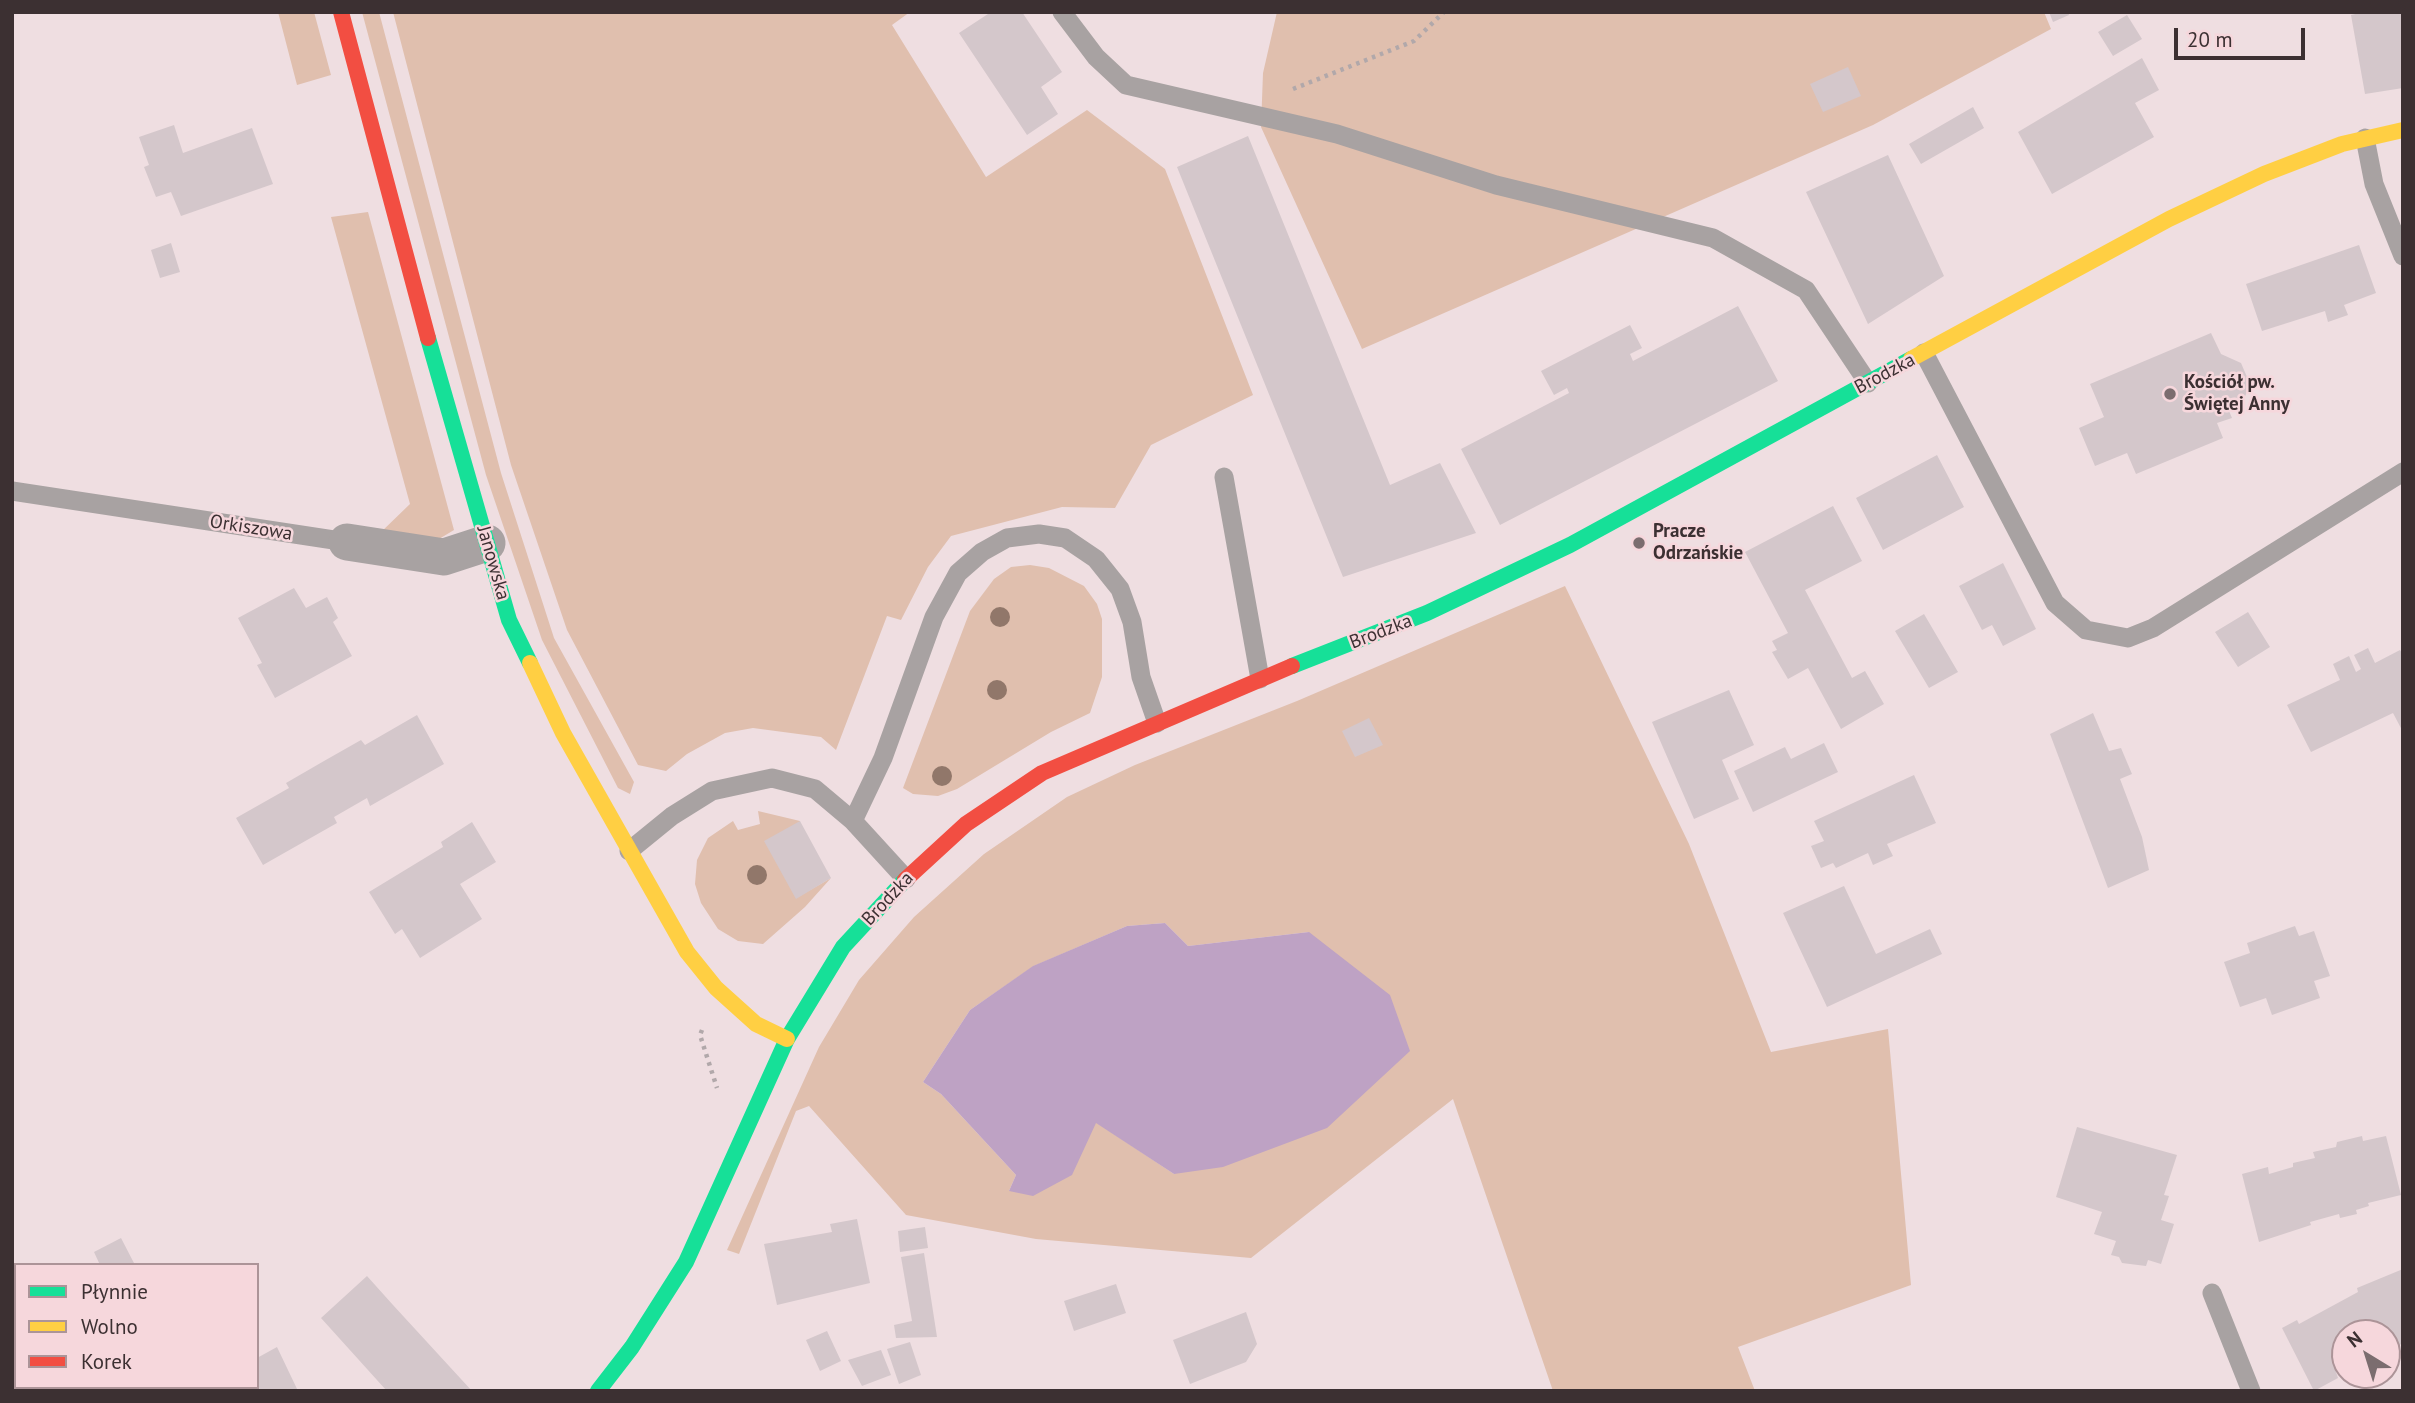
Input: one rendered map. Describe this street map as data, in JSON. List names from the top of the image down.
{
  "streets": {
    "street": ["Brodzka", "Orkiszowa", "Janowska"]
  },
  "crossings": [
    ["Brodzka", "Janowska"],
    ["Orkiszowa", "Janowska"]
  ],
  "places": ["Kościół pw. Świętej Anny", "Pracze Odrzańskie"],
  "legend": ["Płynnie", "Wolno", "Korek"],
  "scale_bar": "20 m",
  "north": "top left"
}
